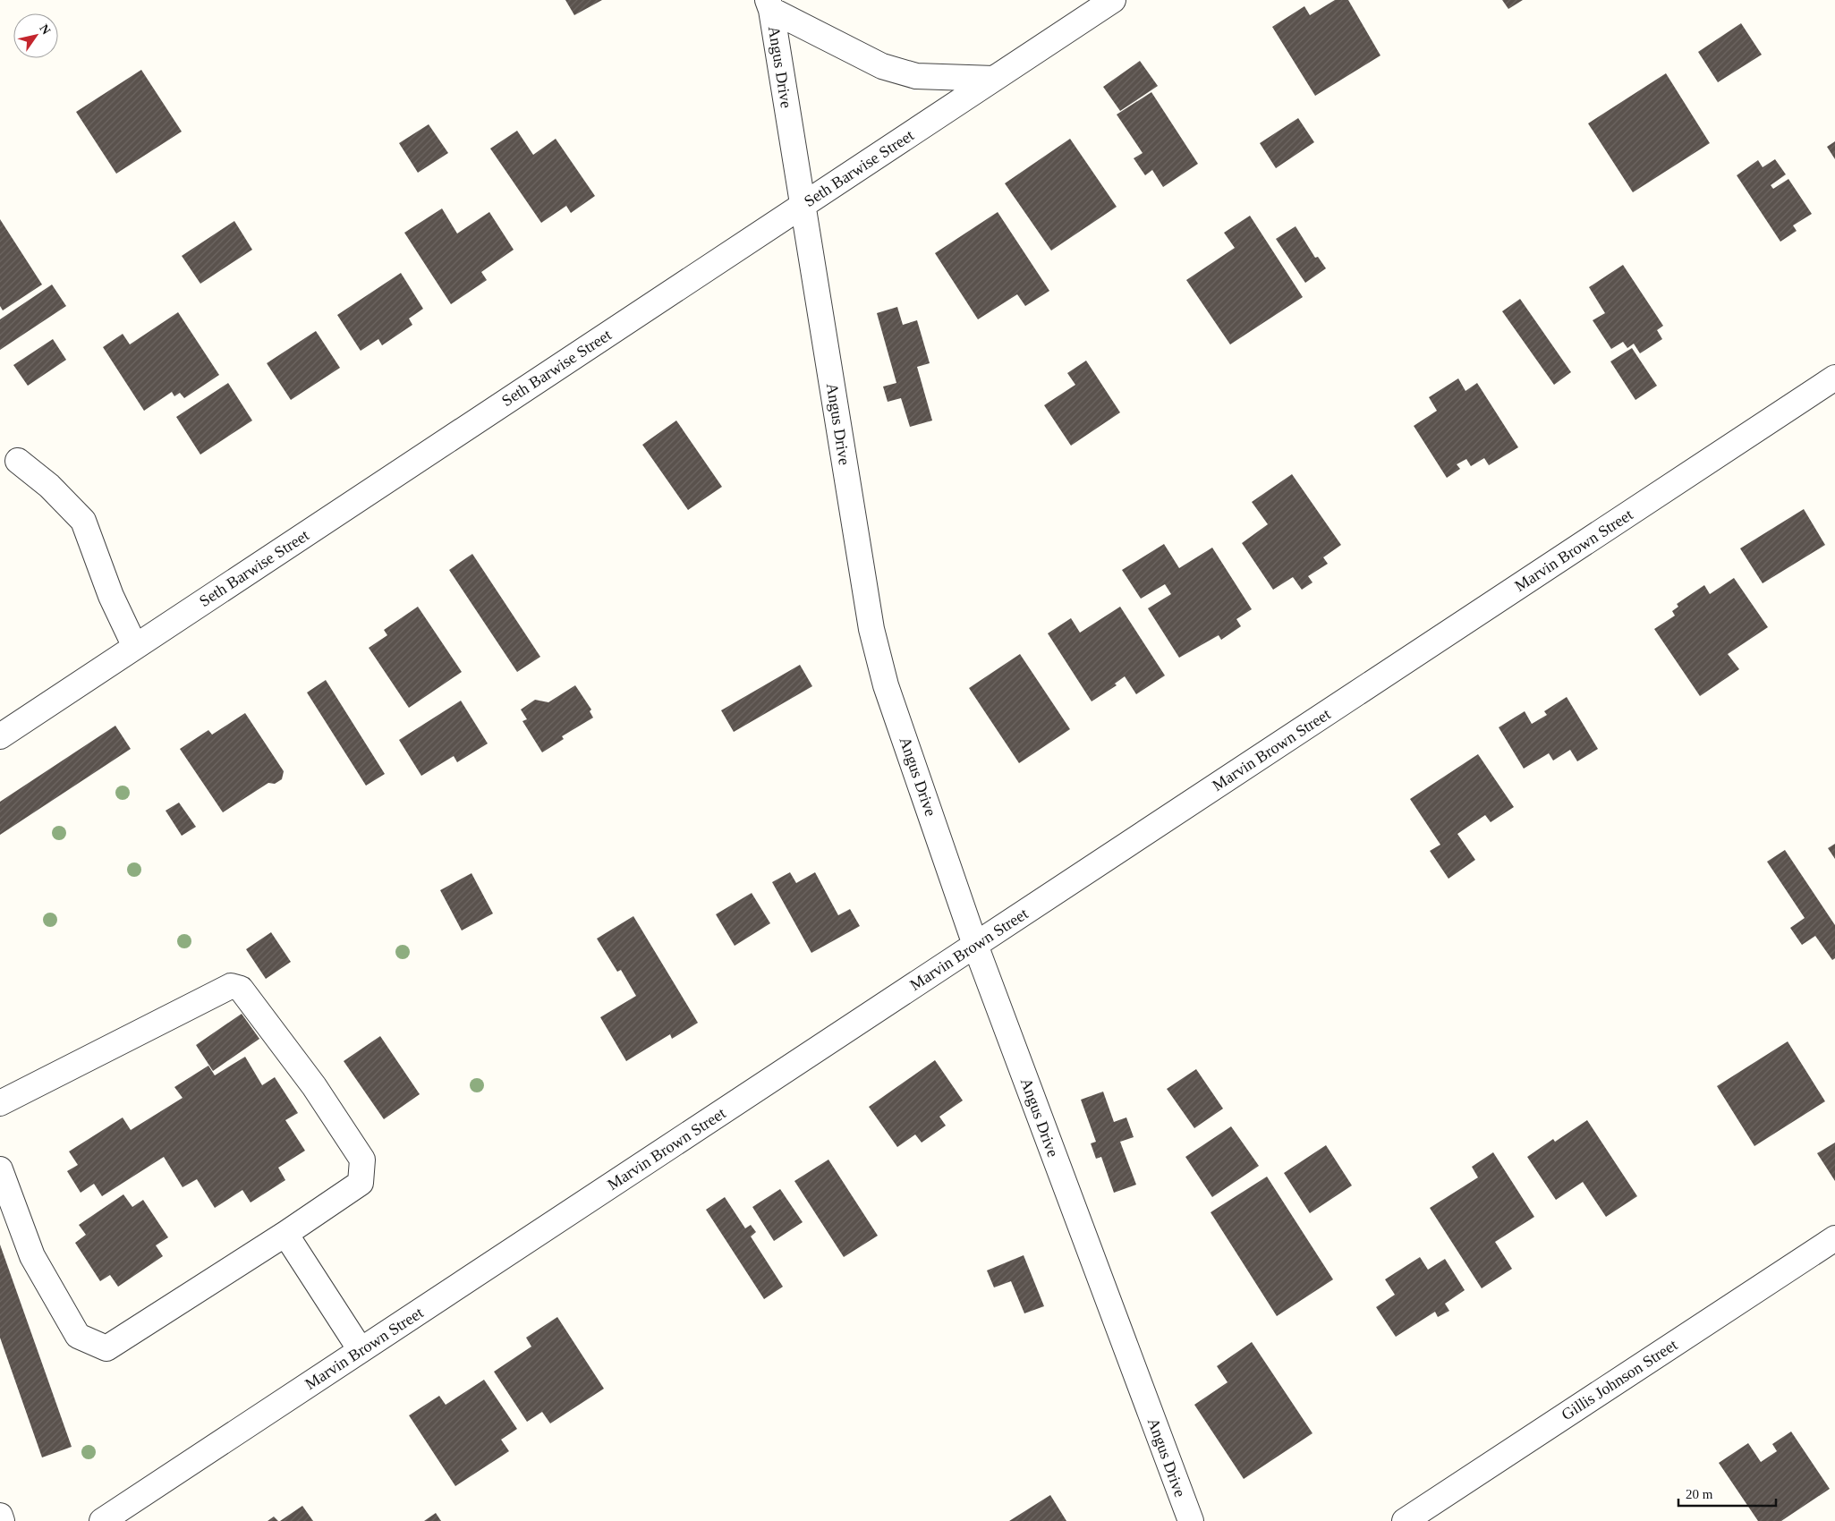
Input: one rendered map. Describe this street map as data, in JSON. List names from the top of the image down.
{
  "streets": {
    "street": [
      "Angus Drive",
      "Seth Barwise Street",
      "Marvin Brown Street",
      "Gillis Johnson Street"
    ]
  },
  "crossings": [
    ["Angus Drive", "Seth Barwise Street"],
    ["Angus Drive", "Marvin Brown Street"]
  ],
  "scale_bar": "20 m",
  "north": "top right"
}
